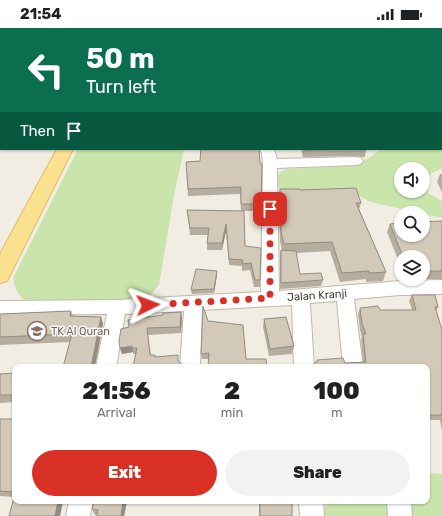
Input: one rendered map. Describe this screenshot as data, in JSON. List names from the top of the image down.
{
  "streets": {
    "street": ["Jalan Kranji"]
  },
  "places": {
    "school or university": ["TK Al Quran"]
  },
  "page": {
    "status": "21:54",
    "turn": ["50 m", "Turn left"],
    "then": "Then",
    "eta": [
      "21:56",
      "Arrival",
      "2",
      "min",
      "100",
      "m"
    ],
    "buttons": ["Exit", "Share"]
  }
}
